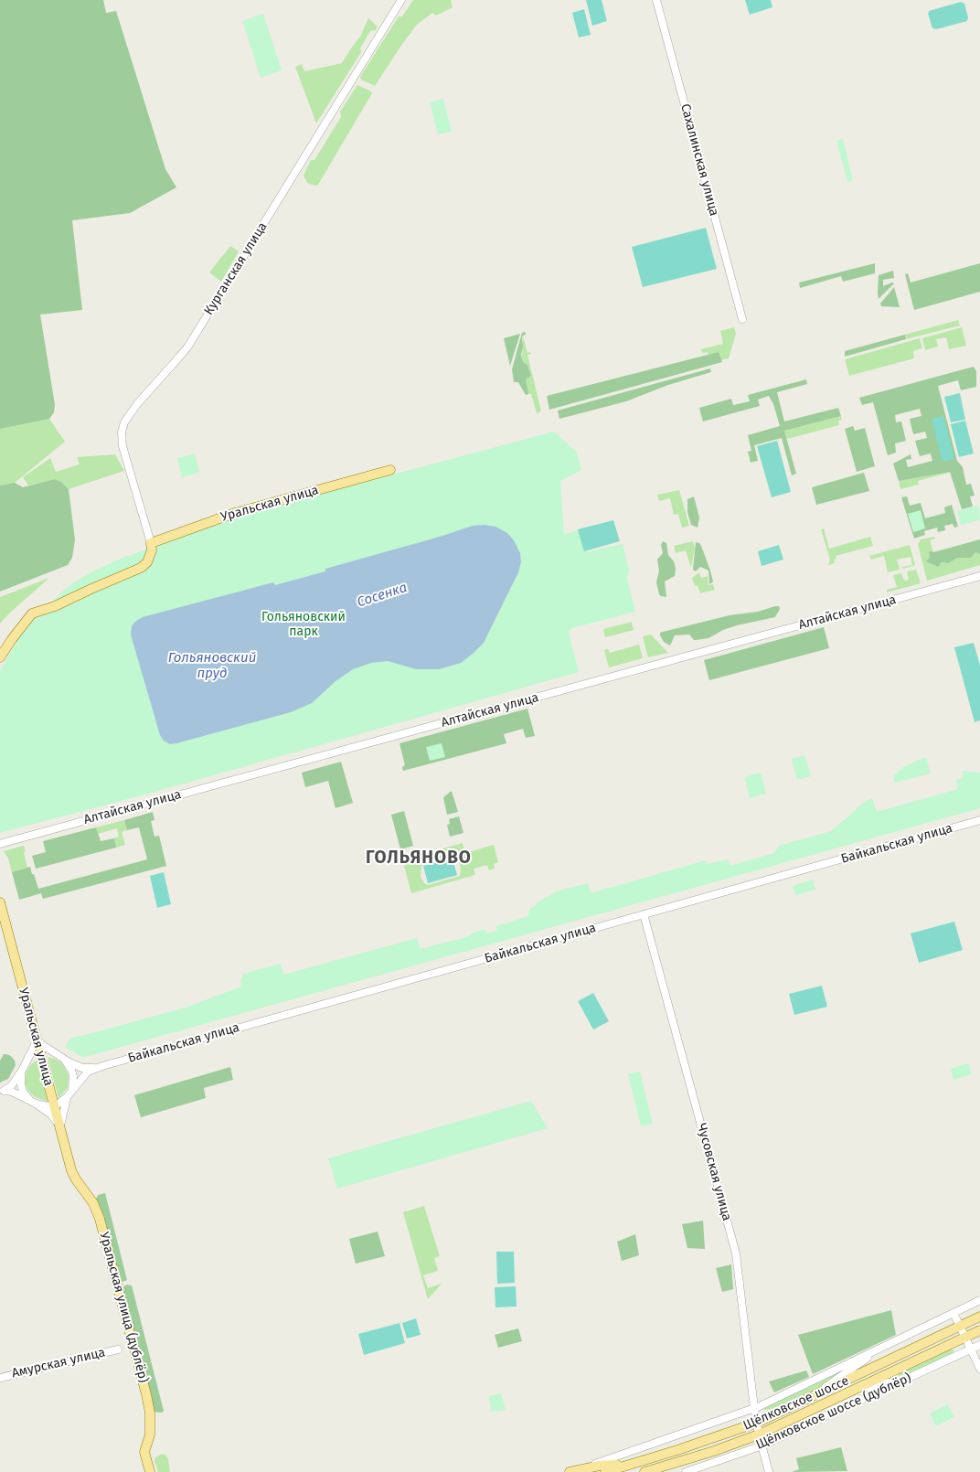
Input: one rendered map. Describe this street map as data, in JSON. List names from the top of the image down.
{
  "streets": {
    "main road": ["Уральская улица", "Уральская улица (дублёр)", "Щёлковское шоссе"],
    "street": [
      "Сахалинская улица",
      "Курганская улица",
      "Алтайская улица",
      "Байкальская улица",
      "Чусовская улица",
      "Амурская улица",
      "Щёлковское шоссе (дублёр)"
    ]
  },
  "crossings": [
    ["Курганская улица", "Уральская улица"],
    ["Уральская улица", "Уральская улица (дублёр)"],
    ["Байкальская улица", "Чусовская улица"],
    ["Чусовская улица", "Щёлковское шоссе"],
    ["Чусовская улица", "Щёлковское шоссе (дублёр)"]
  ],
  "districts": ["ГОЛЬЯНОВО"],
  "water": ["Сосенка", "Гольяновский пруд"],
  "parks": ["Гольяновcкий парк"]
}
